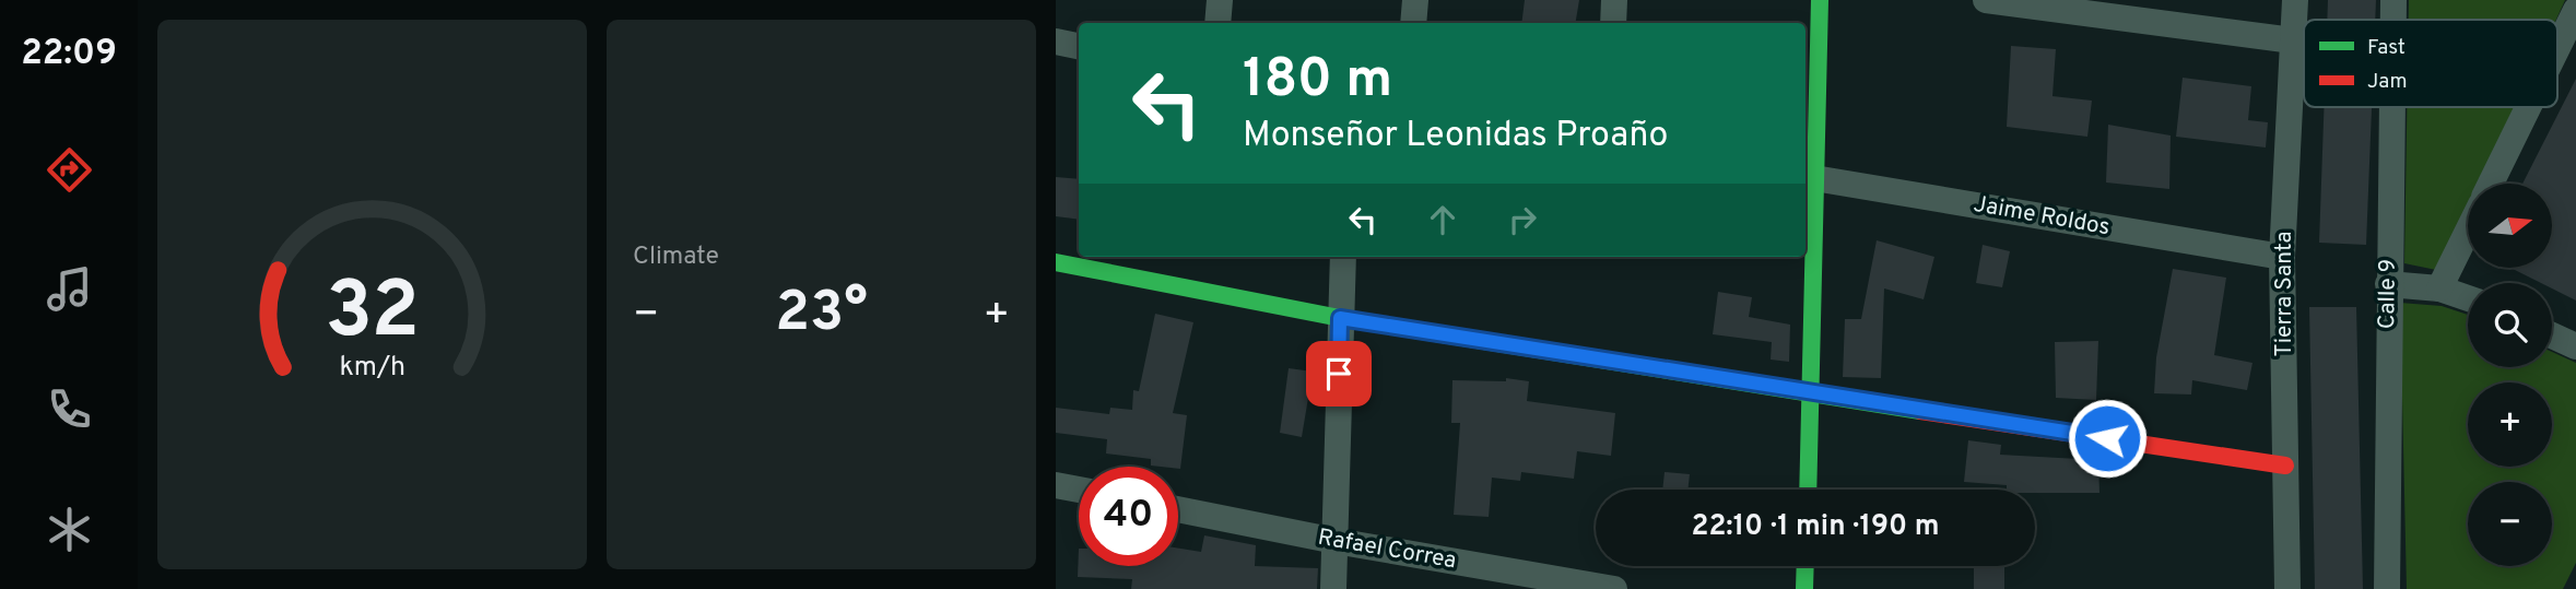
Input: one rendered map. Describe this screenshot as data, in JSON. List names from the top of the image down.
{
  "streets": {
    "street": [
      "Jaime Roldos",
      "Tierra Santa",
      "Calle 9",
      "Rafael Correa"
    ]
  },
  "crossings": [
    ["Jaime Roldos", "Tierra Santa"]
  ],
  "legend": ["Fast", "Jam"],
  "north": "right",
  "page": {
    "tabs": "22:09",
    "tile": "Climate",
    "turn": ["180 m", "Monseñor Leonidas Proaño"],
    "map_buttons": ["+", "−"],
    "heat": ["−", "23°", "+"],
    "limit": "40",
    "trip": "22:10 · 1 min · 190 m",
    "gauge": ["32", "km/h"]
  }
}
